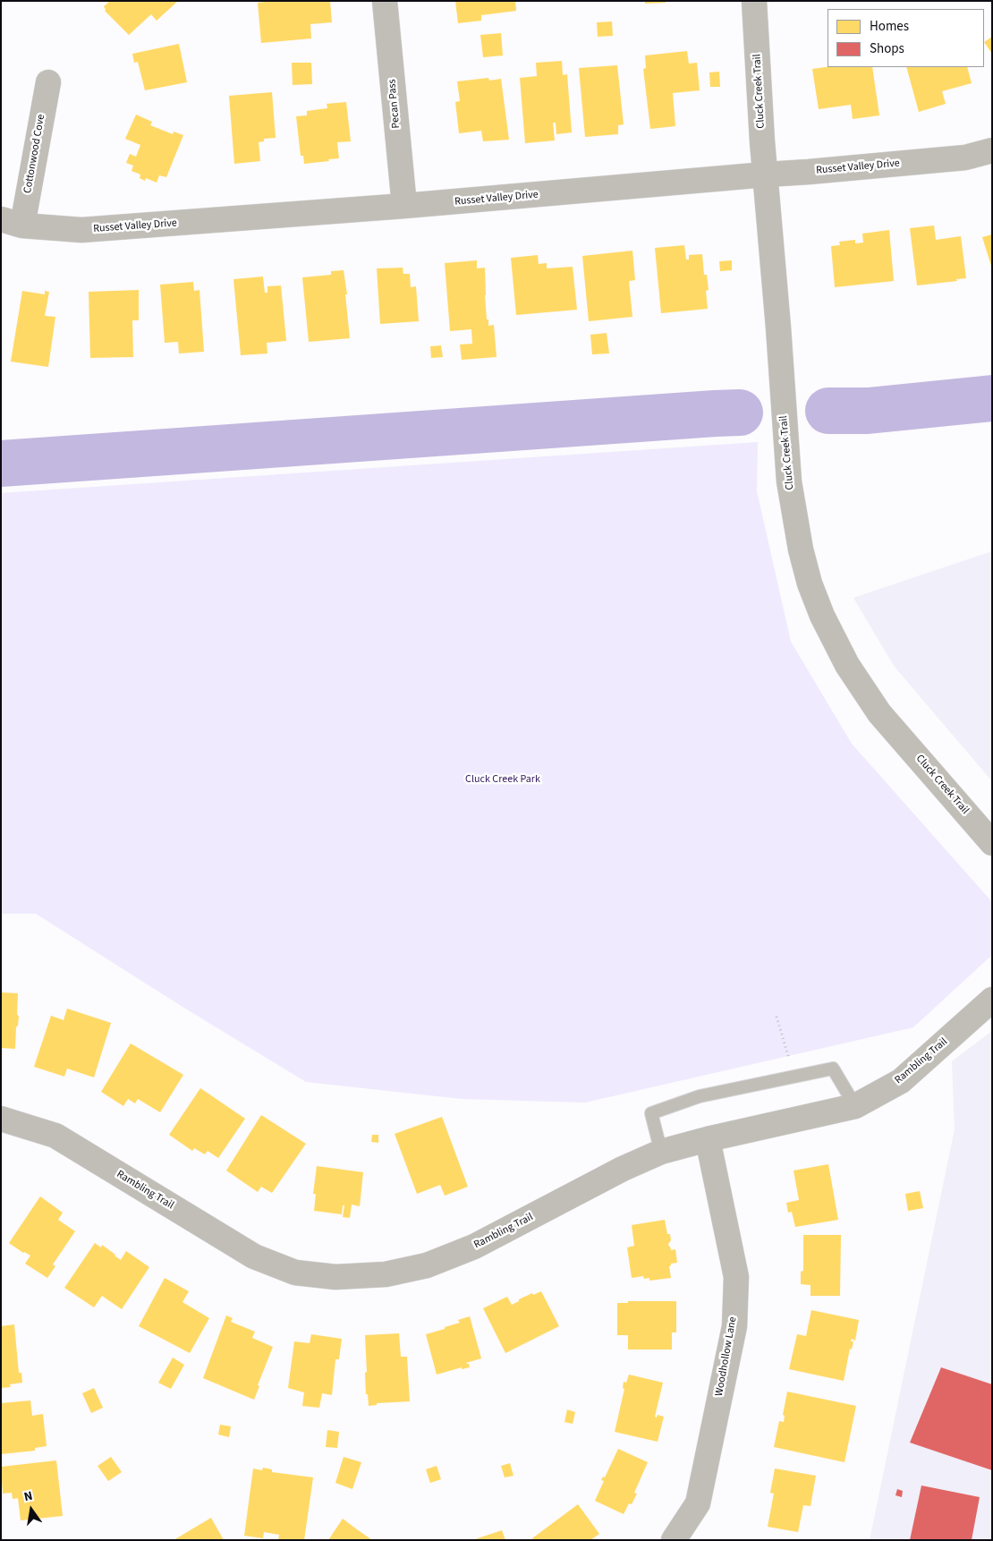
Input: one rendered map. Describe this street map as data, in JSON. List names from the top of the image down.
{
  "streets": {
    "street": [
      "Cluck Creek Trail",
      "Pecan Pass",
      "Cottonwood Cove",
      "Russet Valley Drive",
      "Rambling Trail",
      "Woodhollow Lane"
    ]
  },
  "crossings": [
    ["Cluck Creek Trail", "Russet Valley Drive"],
    ["Pecan Pass", "Russet Valley Drive"],
    ["Cottonwood Cove", "Russet Valley Drive"],
    ["Rambling Trail", "Woodhollow Lane"]
  ],
  "parks": ["Cluck Creek Park"],
  "legend": ["Homes", "Shops"],
  "north": "top"
}
